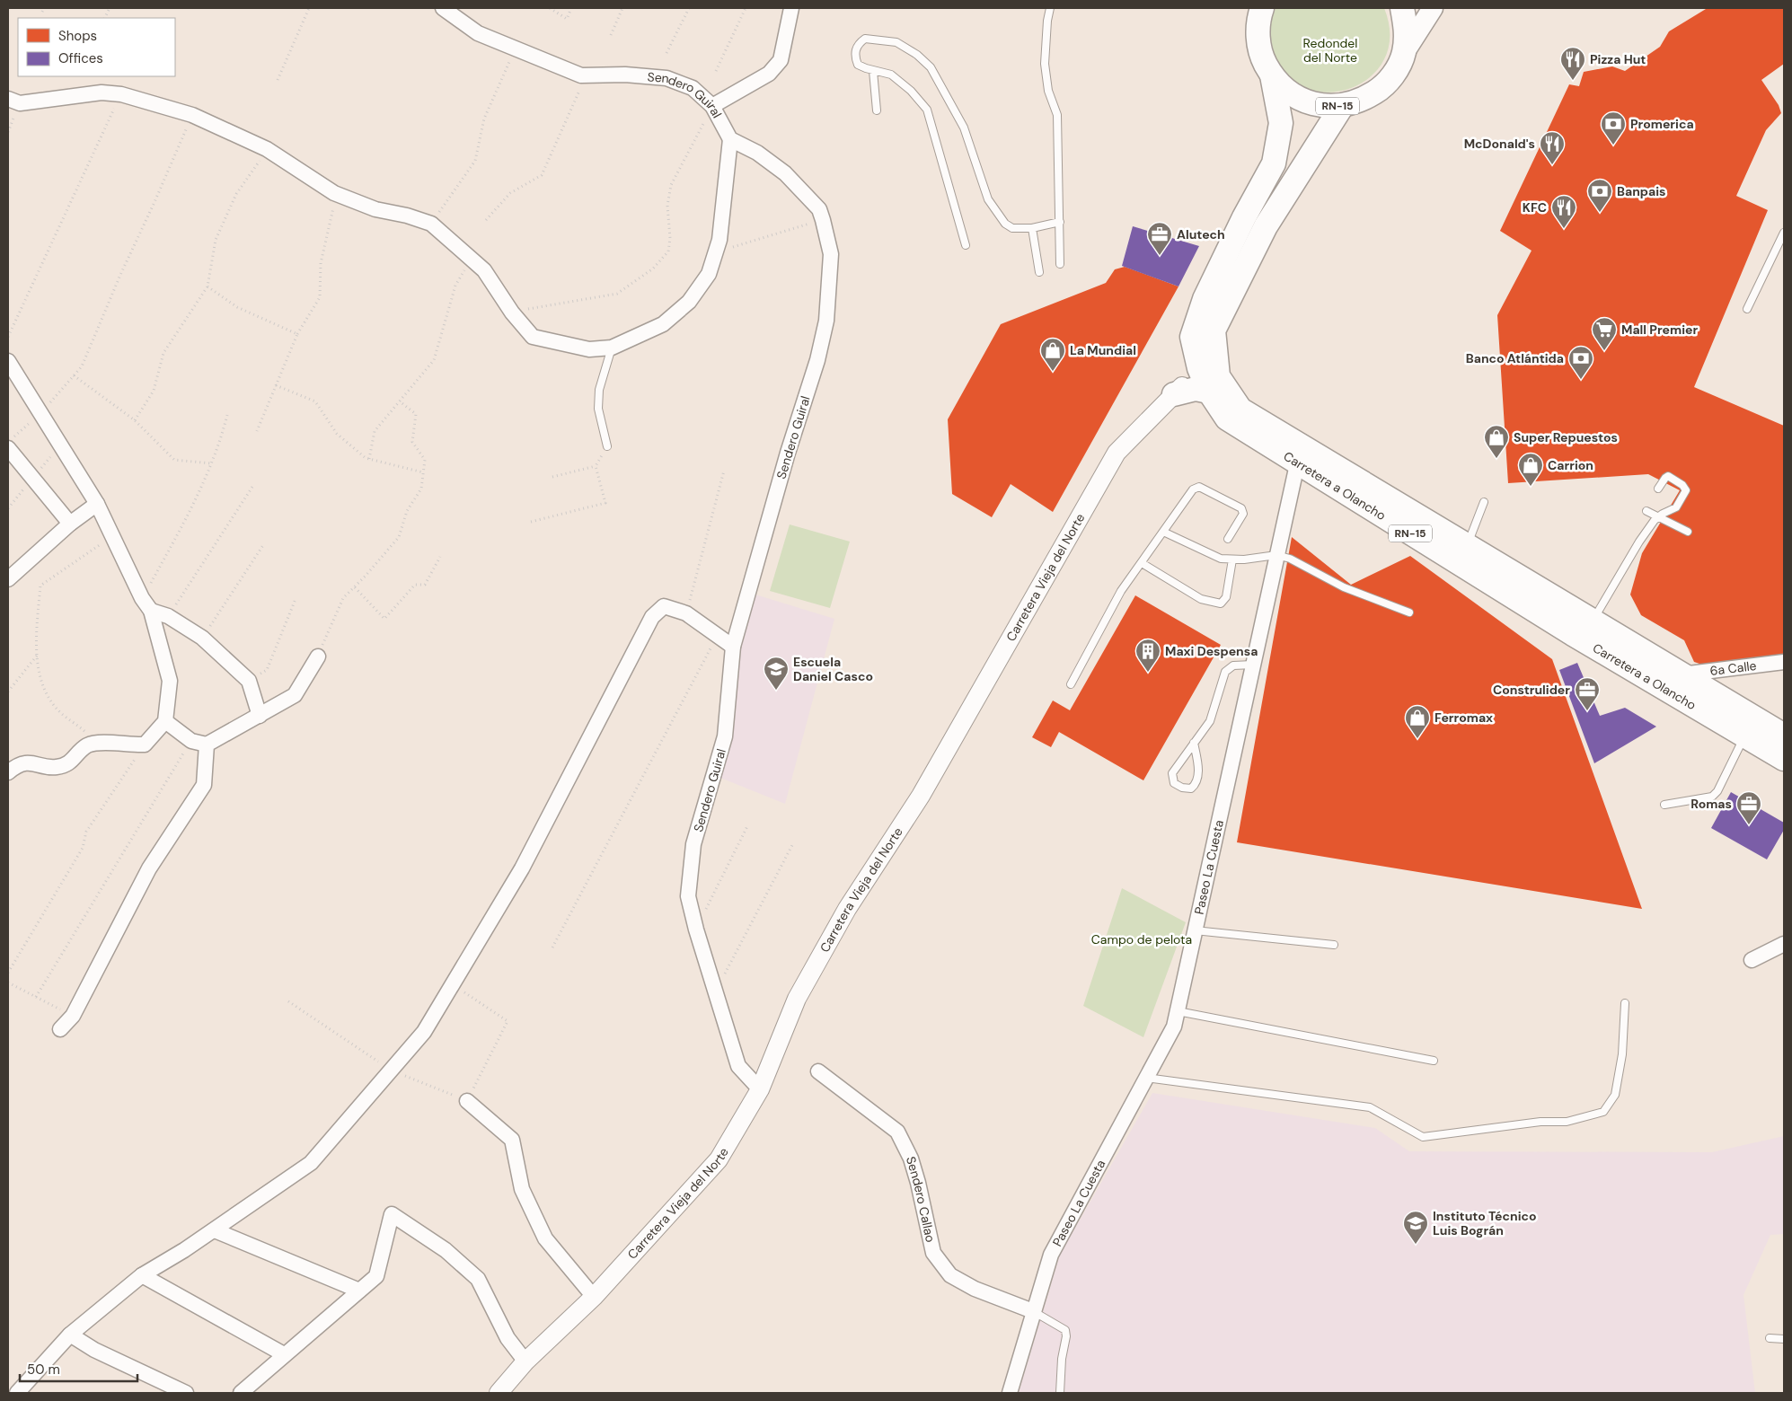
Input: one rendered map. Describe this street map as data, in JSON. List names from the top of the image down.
{
  "streets": {
    "main road": ["RN-15", "Carretera a Olancho"],
    "street": [
      "Sendero Guiral",
      "Carretera Vieja del Norte",
      "6a Calle",
      "Paseo La Cuesta",
      "Sendero Callao"
    ]
  },
  "crossings": [
    ["Sendero Guiral", "Carretera Vieja del Norte"],
    ["RN-15", "Carretera a Olancho"],
    ["Carretera a Olancho", "Carretera Vieja del Norte"],
    ["Carretera a Olancho", "6a Calle"],
    ["Carretera a Olancho", "Paseo La Cuesta"],
    ["Paseo La Cuesta", "Sendero Callao"]
  ],
  "parks": ["Redondel del Norte", "Campo de pelota"],
  "places": {
    "restaurant": ["Pizza Hut", "McDonald's", "KFC"],
    "bank": ["Promerica", "Banpais", "Banco Atlántida"],
    "office": ["Alutech", "Construlider", "Romas"],
    "supermarket": ["Mall Premier"],
    "shop": [
      "La Mundial",
      "Super Repuestos",
      "Carrion",
      "Ferromax"
    ],
    "building": ["Maxi Despensa"],
    "school or university": ["Escuela Daniel Casco", "Instituto Técnico Luis Bográn"]
  },
  "legend": ["Shops", "Offices"],
  "scale_bar": "50 m"
}
